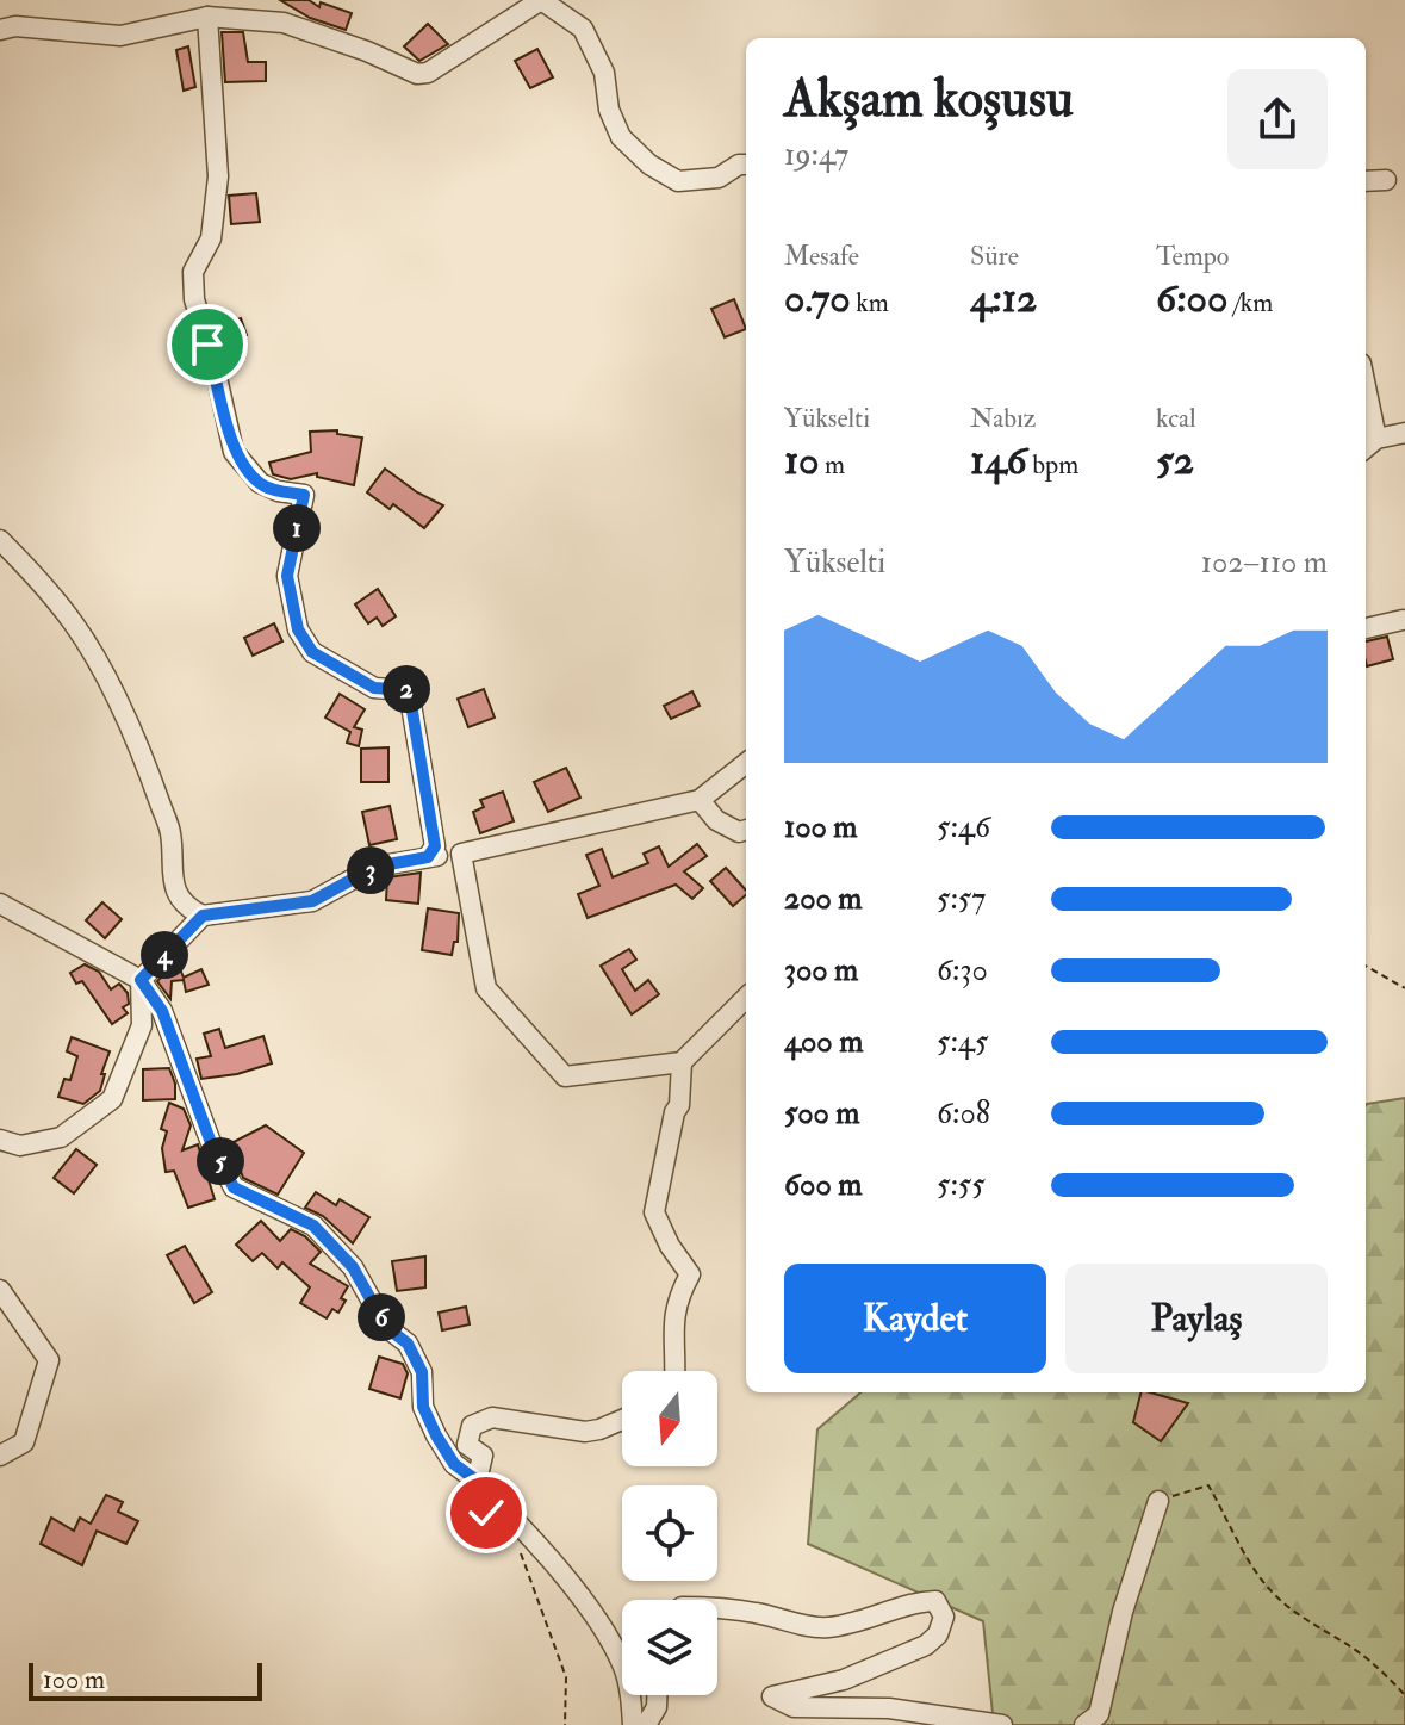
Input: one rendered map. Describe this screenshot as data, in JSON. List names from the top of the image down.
{
  "scale_bar": "100 m",
  "north": "bottom",
  "page": {
    "heading": ["Akşam koşusu", "19:47"],
    "stats": [
      ["Mesafe", "0.70 km"],
      ["Süre", "4:12"],
      ["Tempo", "6:00 /km"],
      ["Yükselti", "10 m"],
      ["Nabız", "146 bpm"],
      ["kcal", "52"]
    ],
    "pins": [
      "1",
      "2",
      "3",
      "4",
      "5",
      "6"
    ],
    "chart": ["Yükselti", "102–110 m"],
    "list": [
      {
        "name": "100 m",
        "note": "5:46"
      },
      {
        "name": "200 m",
        "note": "5:57"
      },
      {
        "name": "300 m",
        "note": "6:30"
      },
      {
        "name": "400 m",
        "note": "5:45"
      },
      {
        "name": "500 m",
        "note": "6:08"
      },
      {
        "name": "600 m",
        "note": "5:55"
      }
    ],
    "buttons": ["Kaydet", "Paylaş"],
    "scale": "100 m"
  }
}
